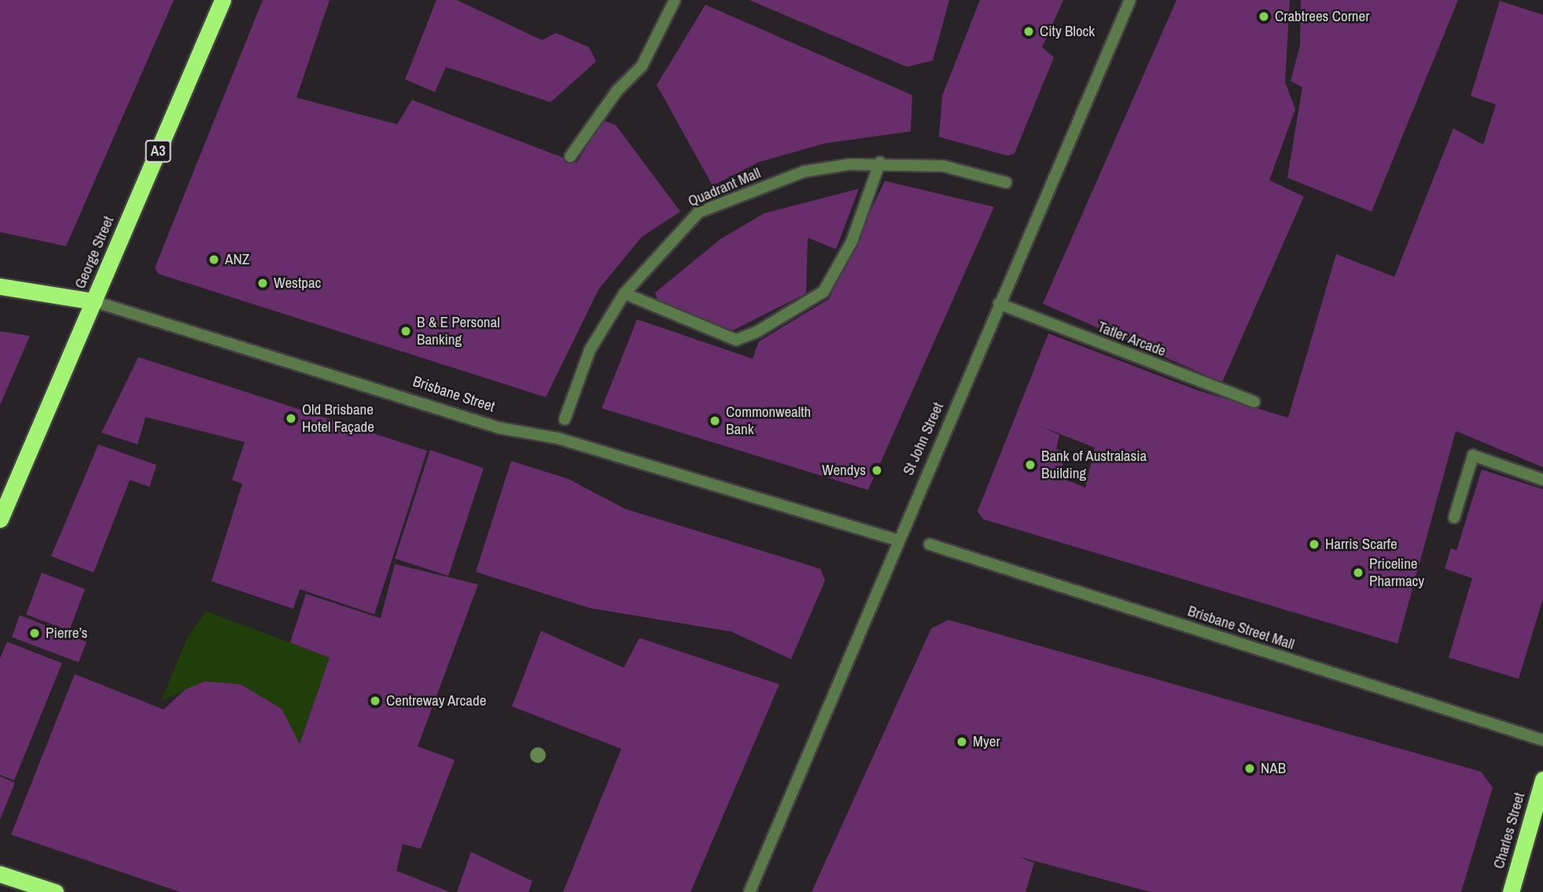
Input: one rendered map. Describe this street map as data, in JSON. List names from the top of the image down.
{
  "streets": {
    "highway": [
      "A3",
      "George Street",
      "Brisbane Street",
      "Charles Street"
    ],
    "street": [
      "Quadrant Mall",
      "Tatler Arcade",
      "St John Street",
      "Brisbane Street Mall"
    ]
  },
  "crossings": [
    ["George Street", "Brisbane Street"],
    ["Tatler Arcade", "St John Street"],
    ["Brisbane Street", "St John Street"]
  ],
  "places": [
    "Crabtrees Corner",
    "City Block",
    "ANZ",
    "Westpac",
    "B & E Personal Banking",
    "Old Brisbane Hotel Façade",
    "Commonwealth Bank",
    "Bank of Australasia Building",
    "Wendys",
    "Harris Scarfe",
    "Priceline Pharmacy",
    "Pierre’s",
    "Centreway Arcade",
    "Myer",
    "NAB"
  ]
}
